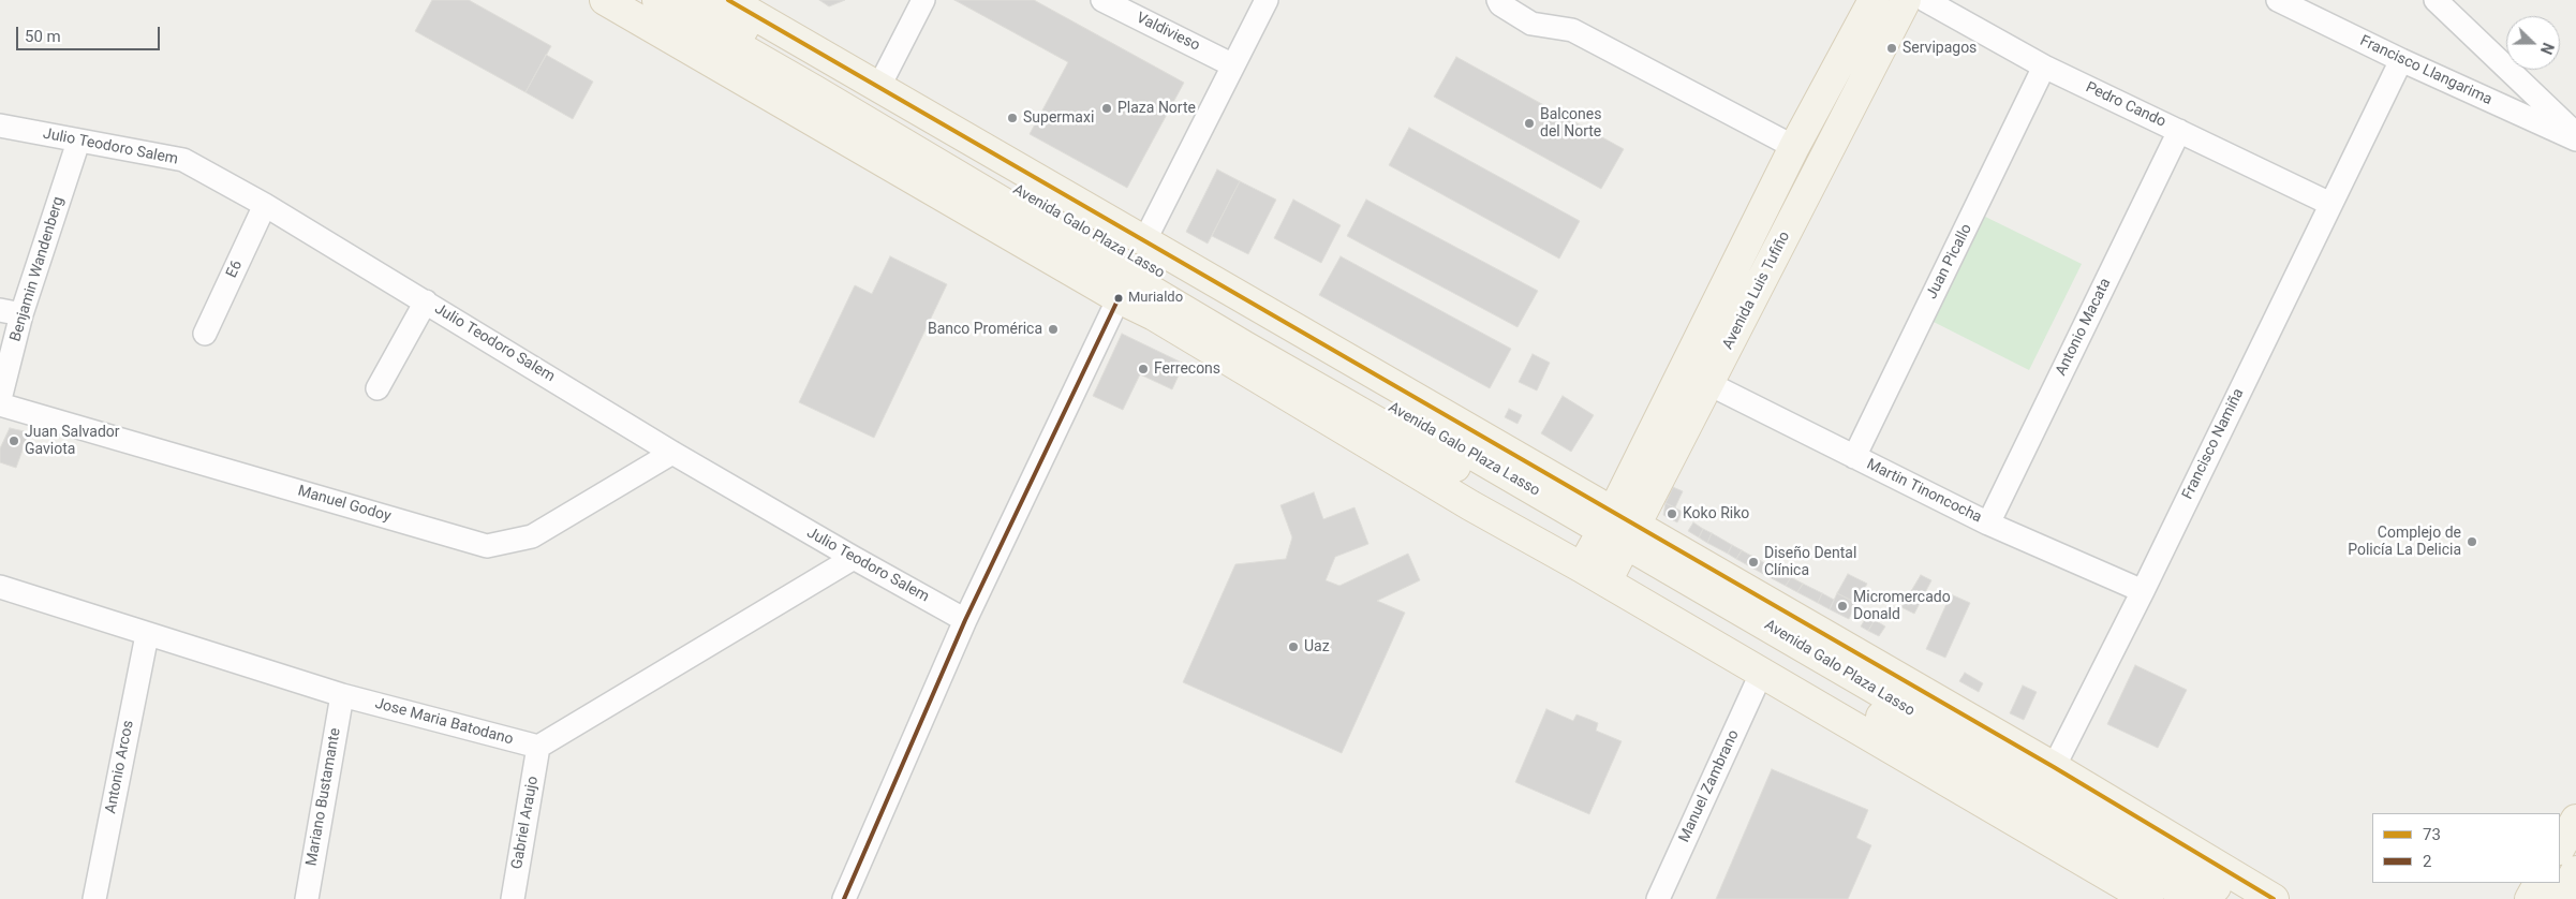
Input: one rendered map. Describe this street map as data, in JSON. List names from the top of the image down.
{
  "streets": {
    "main road": ["Avenida Galo Plaza Lasso", "Avenida Luis Tufiño"],
    "street": [
      "Valdivieso",
      "Francisco Llangarima",
      "Pedro Cando",
      "Julio Teodoro Salem",
      "Juan Picallo",
      "Benjamin Wandenberg",
      "E6",
      "Antonio Macata",
      "Francisco Namiña",
      "Martin Tinoncocha",
      "Manuel Godoy",
      "Jose Maria Batodano",
      "Antonio Arcos",
      "Manuel Zambrano",
      "Mariano Bustamante",
      "Gabriel Araujo"
    ]
  },
  "crossings": [
    ["Francisco Llangarima", "Francisco Namiña"],
    ["Pedro Cando", "Juan Picallo"],
    ["Pedro Cando", "Antonio Macata"],
    ["Pedro Cando", "Francisco Namiña"],
    ["Julio Teodoro Salem", "Benjamin Wandenberg"],
    ["Julio Teodoro Salem", "E6"],
    ["Julio Teodoro Salem", "Manuel Godoy"],
    ["Avenida Galo Plaza Lasso", "Avenida Luis Tufiño"],
    ["Avenida Galo Plaza Lasso", "Francisco Namiña"],
    ["Avenida Galo Plaza Lasso", "Manuel Zambrano"],
    ["Juan Picallo", "Martin Tinoncocha"],
    ["Avenida Luis Tufiño", "Martin Tinoncocha"],
    ["Antonio Macata", "Martin Tinoncocha"],
    ["Francisco Namiña", "Martin Tinoncocha"],
    ["Jose Maria Batodano", "Antonio Arcos"],
    ["Jose Maria Batodano", "Mariano Bustamante"],
    ["Jose Maria Batodano", "Gabriel Araujo"]
  ],
  "places": [
    "Servipagos",
    "Plaza Norte",
    "Supermaxi",
    "Balcones del Norte",
    "Murialdo",
    "Banco Promérica",
    "Ferrecons",
    "Juan Salvador Gaviota",
    "Koko Riko",
    "Complejo de Policía La Delicia",
    "Diseño Dental Clínica",
    "Micromercado Donald",
    "Uaz"
  ],
  "lines": ["transit line 73", "transit line 2"],
  "legend": ["73", "2"],
  "scale_bar": "50 m",
  "north": "right"
}
